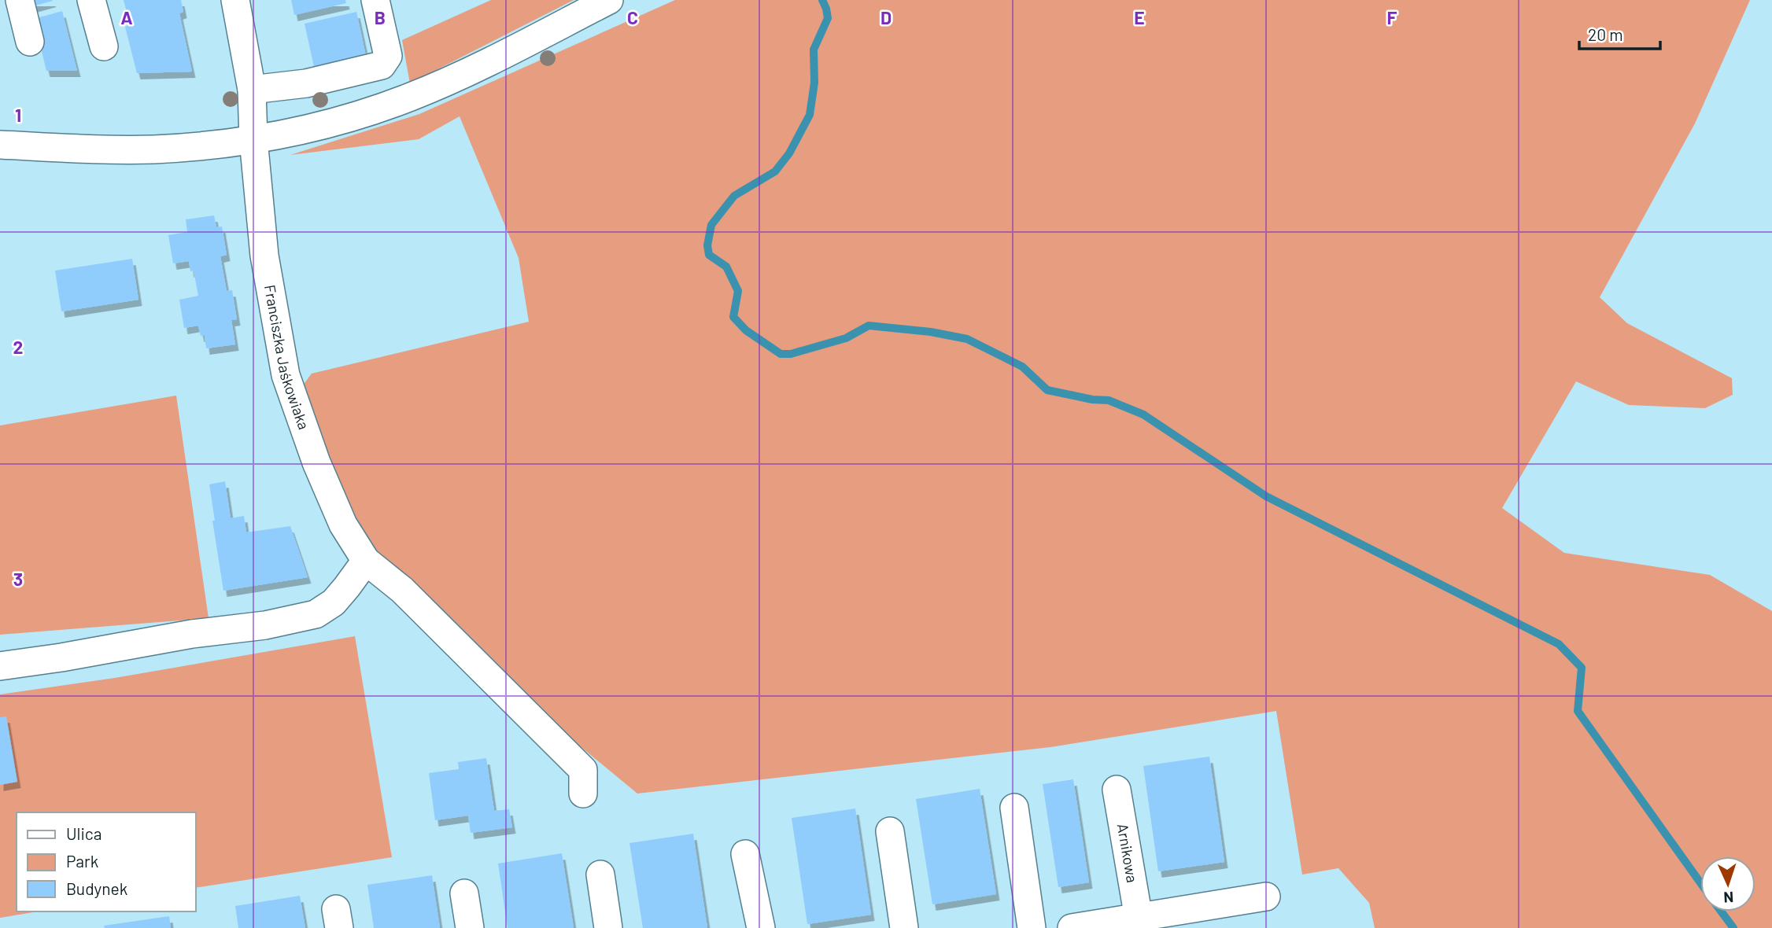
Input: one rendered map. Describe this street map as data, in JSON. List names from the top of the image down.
{
  "streets": {
    "street": ["Franciszka Jaśkowiaka", "Arnikowa"]
  },
  "legend": ["Ulica", "Park", "Budynek"],
  "scale_bar": "20 m",
  "north": "bottom",
  "grid": {
    "columns": [
      "A",
      "B",
      "C",
      "D",
      "E",
      "F"
    ],
    "rows": ["1", "2", "3"]
  }
}
